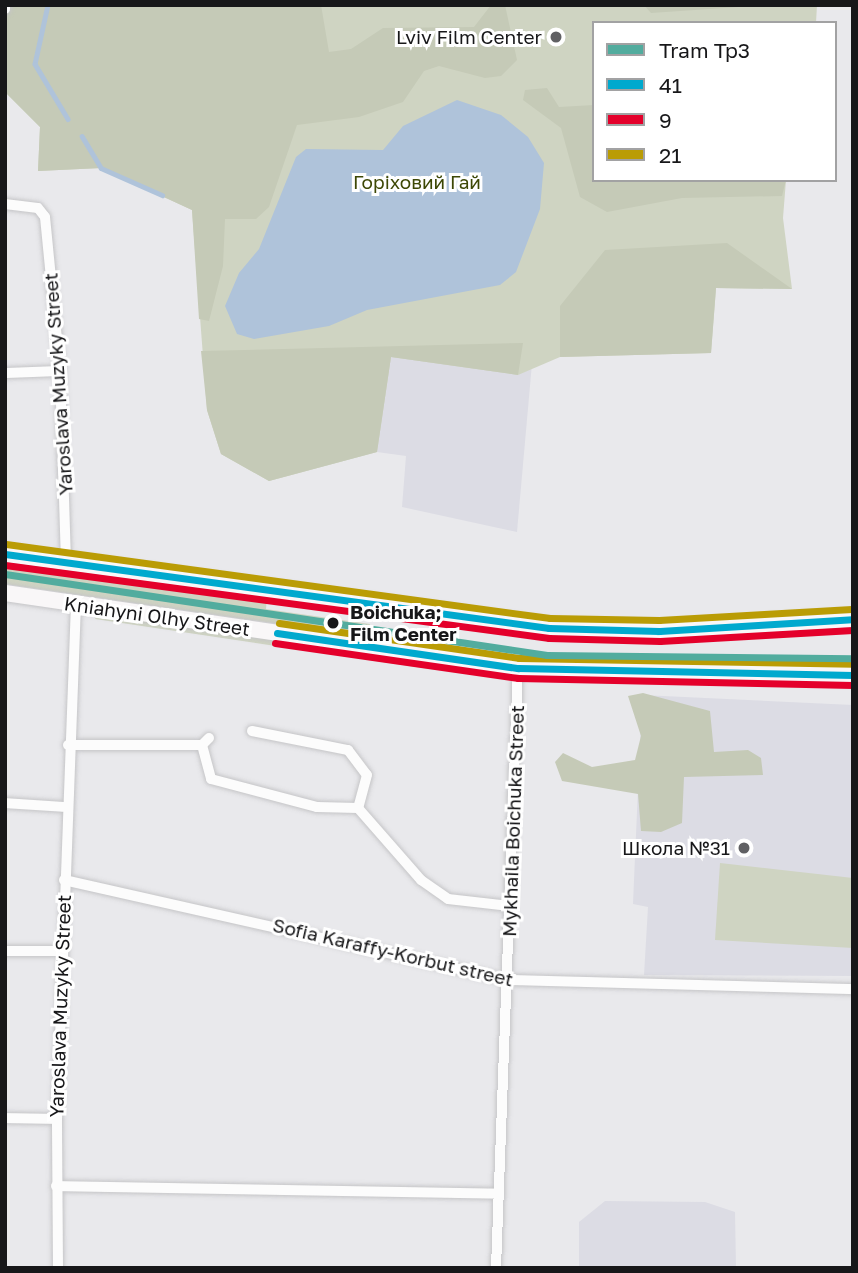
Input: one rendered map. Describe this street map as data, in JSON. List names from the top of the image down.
{
  "streets": {
    "main road": ["Kniahyni Olhy Street"],
    "street": ["Yaroslava Muzyky Street", "Mykhaila Boichuka Street", "Sofia Karaffy-Korbut street"]
  },
  "crossings": [
    ["Yaroslava Muzyky Street", "Kniahyni Olhy Street"],
    ["Yaroslava Muzyky Street", "Sofia Karaffy-Korbut street"],
    ["Kniahyni Olhy Street", "Mykhaila Boichuka Street"],
    ["Mykhaila Boichuka Street", "Sofia Karaffy-Korbut street"]
  ],
  "parks": ["Горіховий Гай"],
  "places": ["Lviv Film Center", "Boichuka; Film Center", "Школа №31"],
  "lines": [
    "transit line 21",
    "transit line 41",
    "transit line 9",
    "tram line Тр3"
  ],
  "legend": [
    "Tram Тр3",
    "41",
    "9",
    "21"
  ]
}
